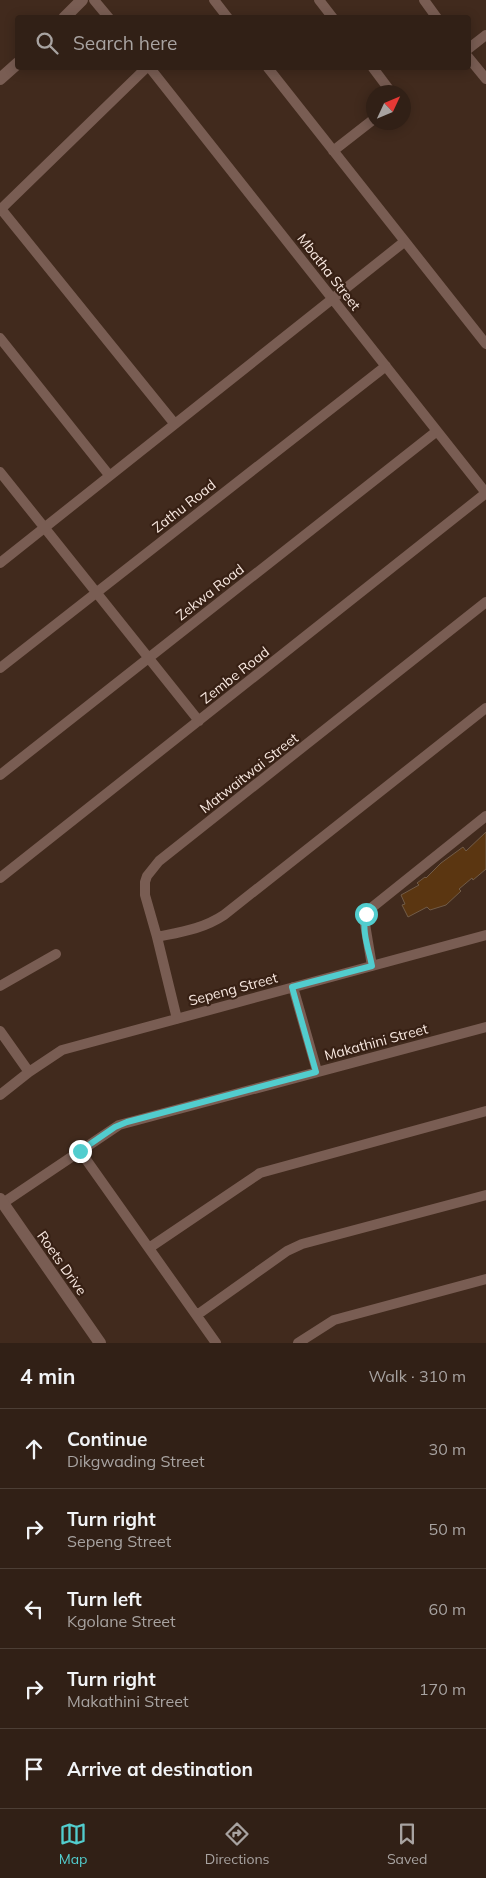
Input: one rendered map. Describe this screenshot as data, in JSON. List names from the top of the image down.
{
  "streets": {
    "street": [
      "Mbatha Street",
      "Zathu Road",
      "Zekwa Road",
      "Zembe Road",
      "Matwaitwai Street",
      "Sepeng Street",
      "Makathini Street",
      "Roets Drive"
    ]
  },
  "crossings": [
    ["Mbatha Street", "Zathu Road"],
    ["Mbatha Street", "Zekwa Road"],
    ["Mbatha Street", "Zembe Road"],
    ["Matwaitwai Street", "Sepeng Street"],
    ["Makathini Street", "Roets Drive"]
  ],
  "north": "top right",
  "page": {
    "search": "Search here",
    "heading": ["4 min", "Walk · 310 m"],
    "list": [
      ["Continue", "Dikgwading Street", "30 m"],
      ["Turn right", "Sepeng Street", "50 m"],
      ["Turn left", "Kgolane Street", "60 m"],
      ["Turn right", "Makathini Street", "170 m"],
      "Arrive at destination"
    ],
    "nav": ["Map", "Directions", "Saved"]
  }
}
